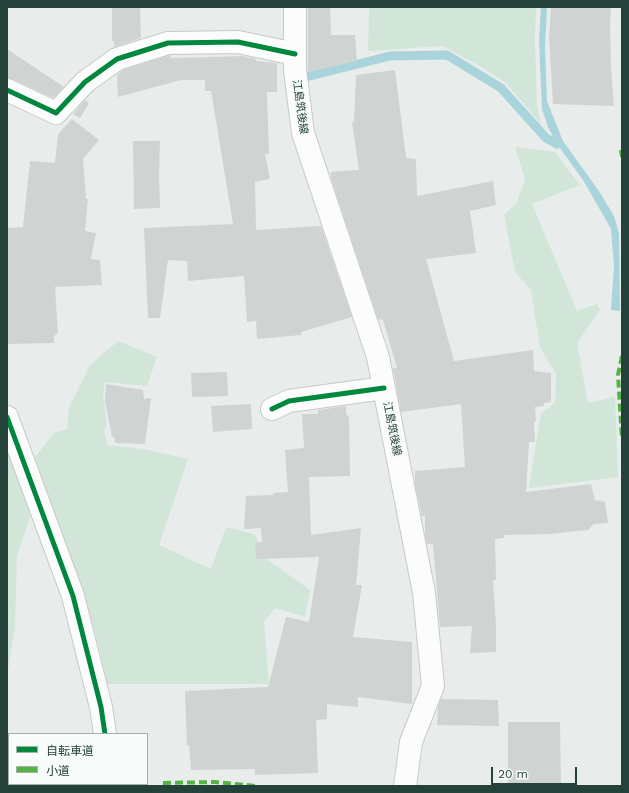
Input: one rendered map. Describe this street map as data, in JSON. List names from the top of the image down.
{
  "streets": {
    "main road": ["江島筑後線"]
  },
  "legend": ["自転車道", "小道"],
  "scale_bar": "20 m"
}
